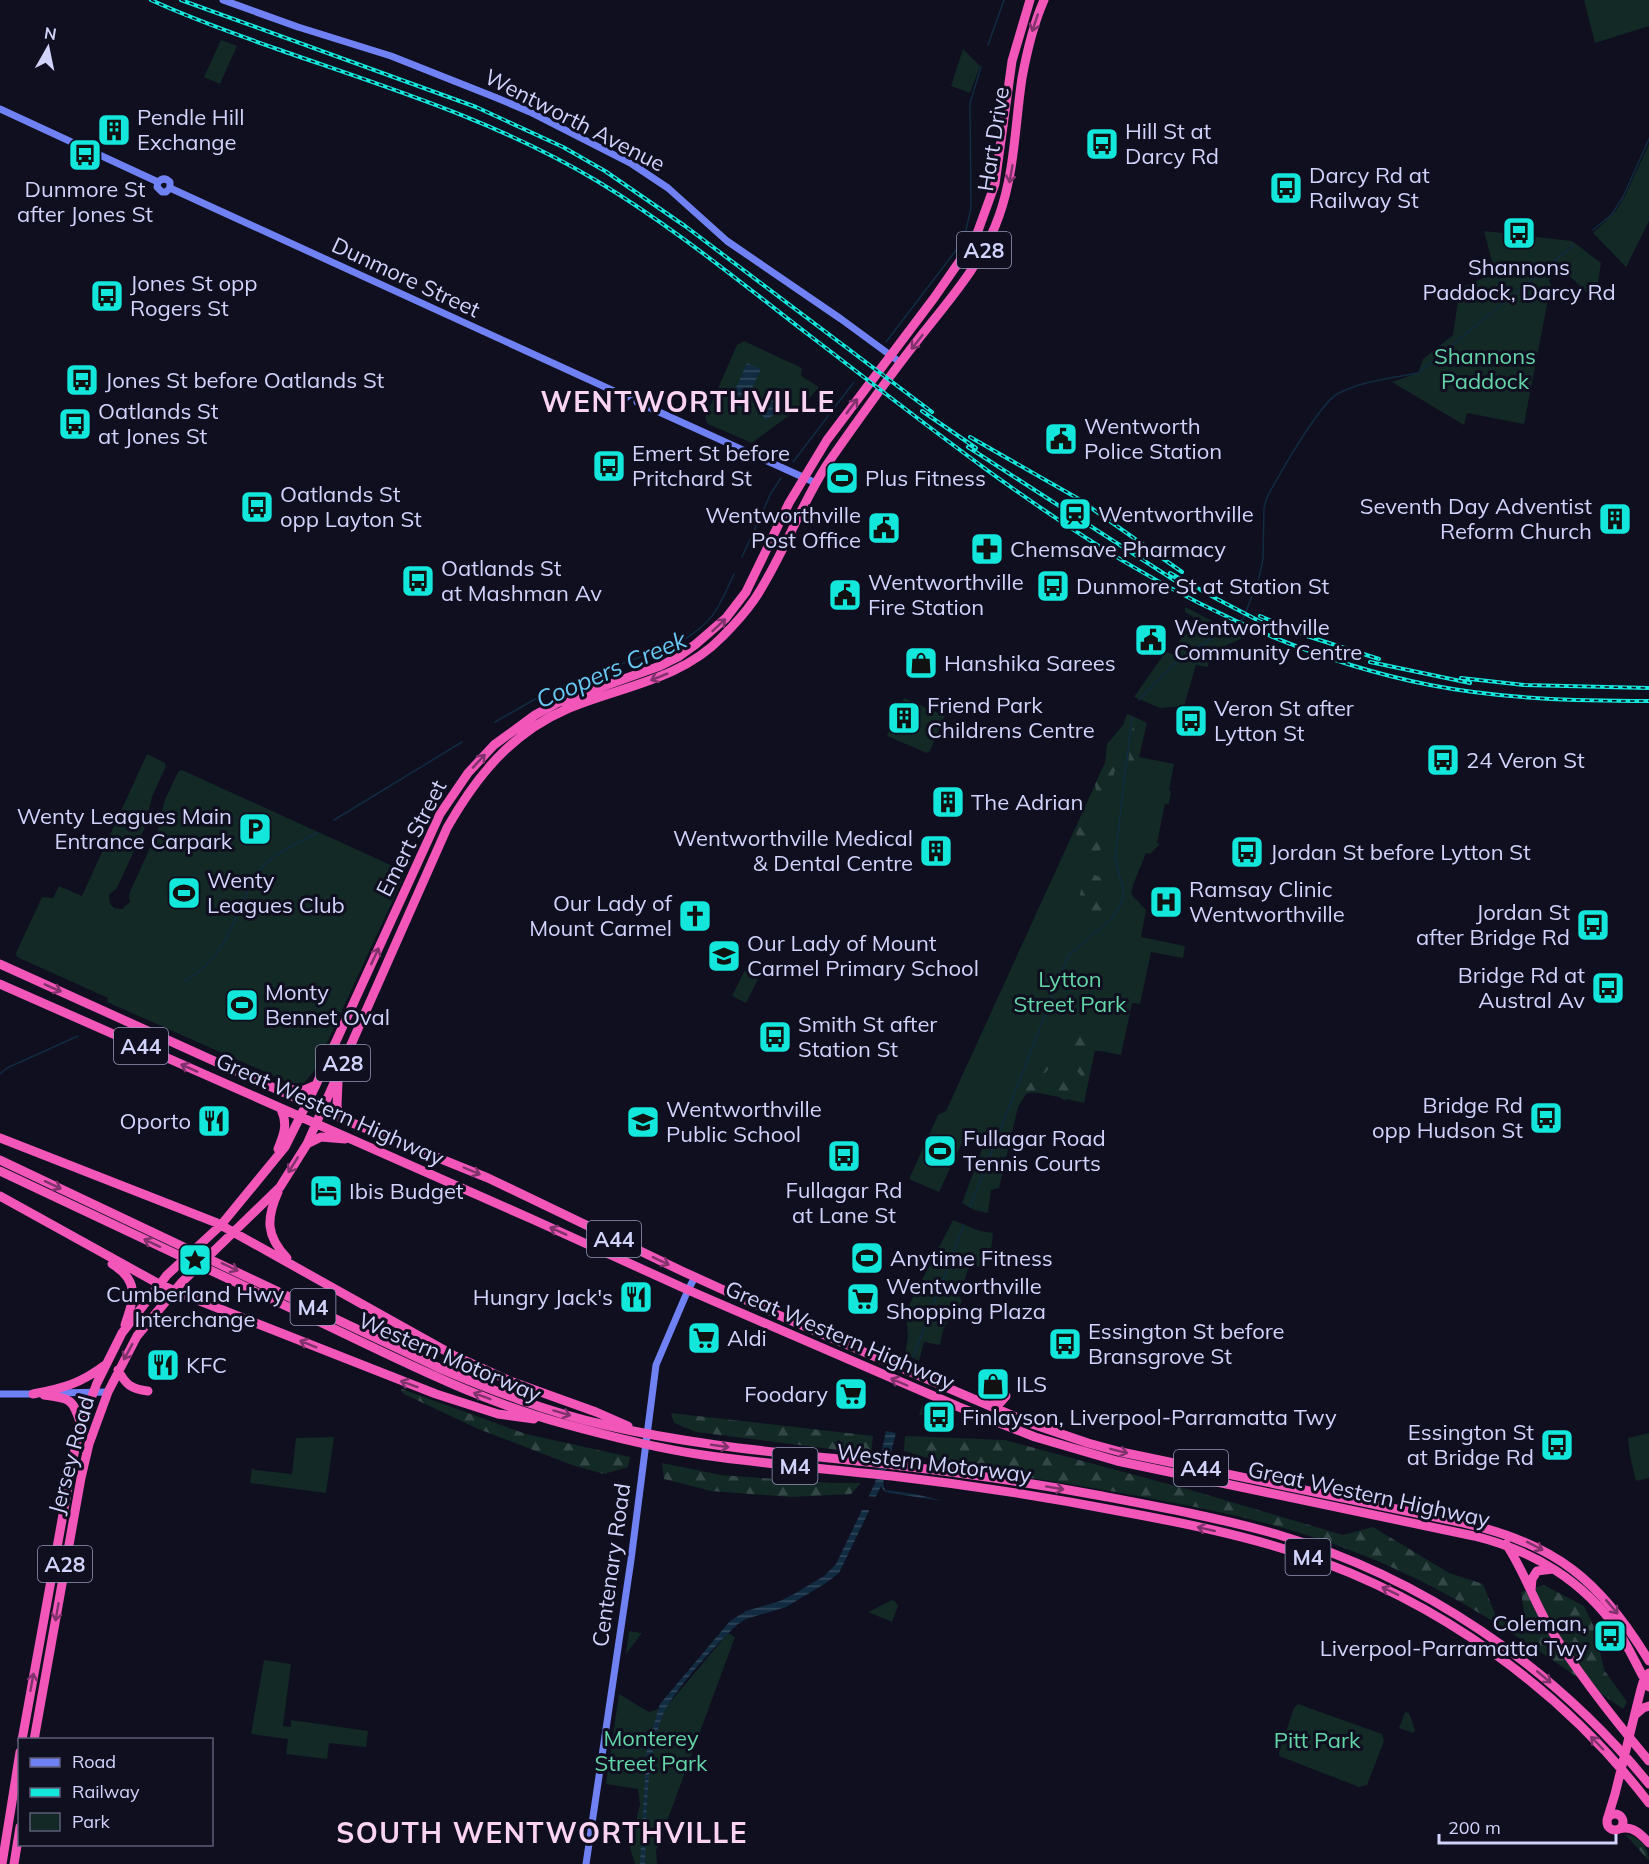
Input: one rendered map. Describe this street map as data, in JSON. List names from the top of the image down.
{
  "streets": {
    "highway": [
      "Hart Drive",
      "A28",
      "Emert Street",
      "A44",
      "Great Western Highway",
      "M4",
      "Western Motorway",
      "Jersey Road"
    ],
    "main road": ["Wentworth Avenue", "Dunmore Street", "Centenary Road"]
  },
  "crossings": [
    ["Wentworth Avenue", "Hart Drive"],
    ["Wentworth Avenue", "A28"],
    ["Hart Drive", "A28"],
    ["A28", "Dunmore Street"],
    ["A28", "Emert Street"],
    ["Dunmore Street", "Emert Street"],
    ["Emert Street", "Great Western Highway"],
    ["Emert Street", "Jersey Road"],
    ["Great Western Highway", "Jersey Road"],
    ["Great Western Highway", "Centenary Road"]
  ],
  "districts": ["WENTWORTHVILLE", "SOUTH WENTWORTHVILLE"],
  "water": ["Coopers Creek"],
  "parks": [
    "Shannons Paddock",
    "Lytton Street Park",
    "Monterey Street Park",
    "Pitt Park"
  ],
  "places": {
    "building": [
      "Pendle Hill Exchange",
      "Seventh Day Adventist Reform Church",
      "Friend Park Childrens Centre",
      "The Adrian",
      "Wentworthville Medical & Dental Centre"
    ],
    "bus stop": [
      "Hill St at Darcy Rd",
      "Dunmore St after Jones St",
      "Darcy Rd at Railway St",
      "Shannons Paddock, Darcy Rd",
      "Jones St opp Rogers St",
      "Jones St before Oatlands St",
      "Oatlands St at Jones St",
      "Emert St before Pritchard St",
      "Oatlands St opp Layton St",
      "Oatlands St at Mashman Av",
      "Dunmore St at Station St",
      "Veron St after Lytton St",
      "24 Veron St",
      "Jordan St before Lytton St",
      "Jordan St after Bridge Rd",
      "Bridge Rd at Austral Av",
      "Smith St after Station St",
      "Bridge Rd opp Hudson St",
      "Fullagar Rd at Lane St",
      "Essington St before Bransgrove St",
      "Finlayson, Liverpool-Parramatta Twy",
      "Essington St at Bridge Rd",
      "Coleman, Liverpool-Parramatta Twy"
    ],
    "public building": [
      "Wentworth Police Station",
      "Wentworthville Post Office",
      "Wentworthville Fire Station",
      "Wentworthville Community Centre"
    ],
    "sports": [
      "Plus Fitness",
      "Wenty Leagues Club",
      "Monty Bennet Oval",
      "Fullagar Road Tennis Courts",
      "Anytime Fitness"
    ],
    "station": ["Wentworthville"],
    "pharmacy": ["Chemsave Pharmacy"],
    "shop": ["Hanshika Sarees", "ILS"],
    "parking": ["Wenty Leagues Main Entrance Carpark"],
    "hospital": ["Ramsay Clinic Wentworthville"],
    "church": ["Our Lady of Mount Carmel"],
    "school or university": ["Our Lady of Mount Carmel Primary School", "Wentworthville Public School"],
    "restaurant": ["Oporto", "Hungry Jack's", "KFC"],
    "hotel": ["Ibis Budget"],
    "place": ["Cumberland Hwy Interchange"],
    "supermarket": ["Wentworthville Shopping Plaza", "Aldi", "Foodary"]
  },
  "legend": ["Road", "Railway", "Park"],
  "scale_bar": "200 m",
  "north": "top"
}
